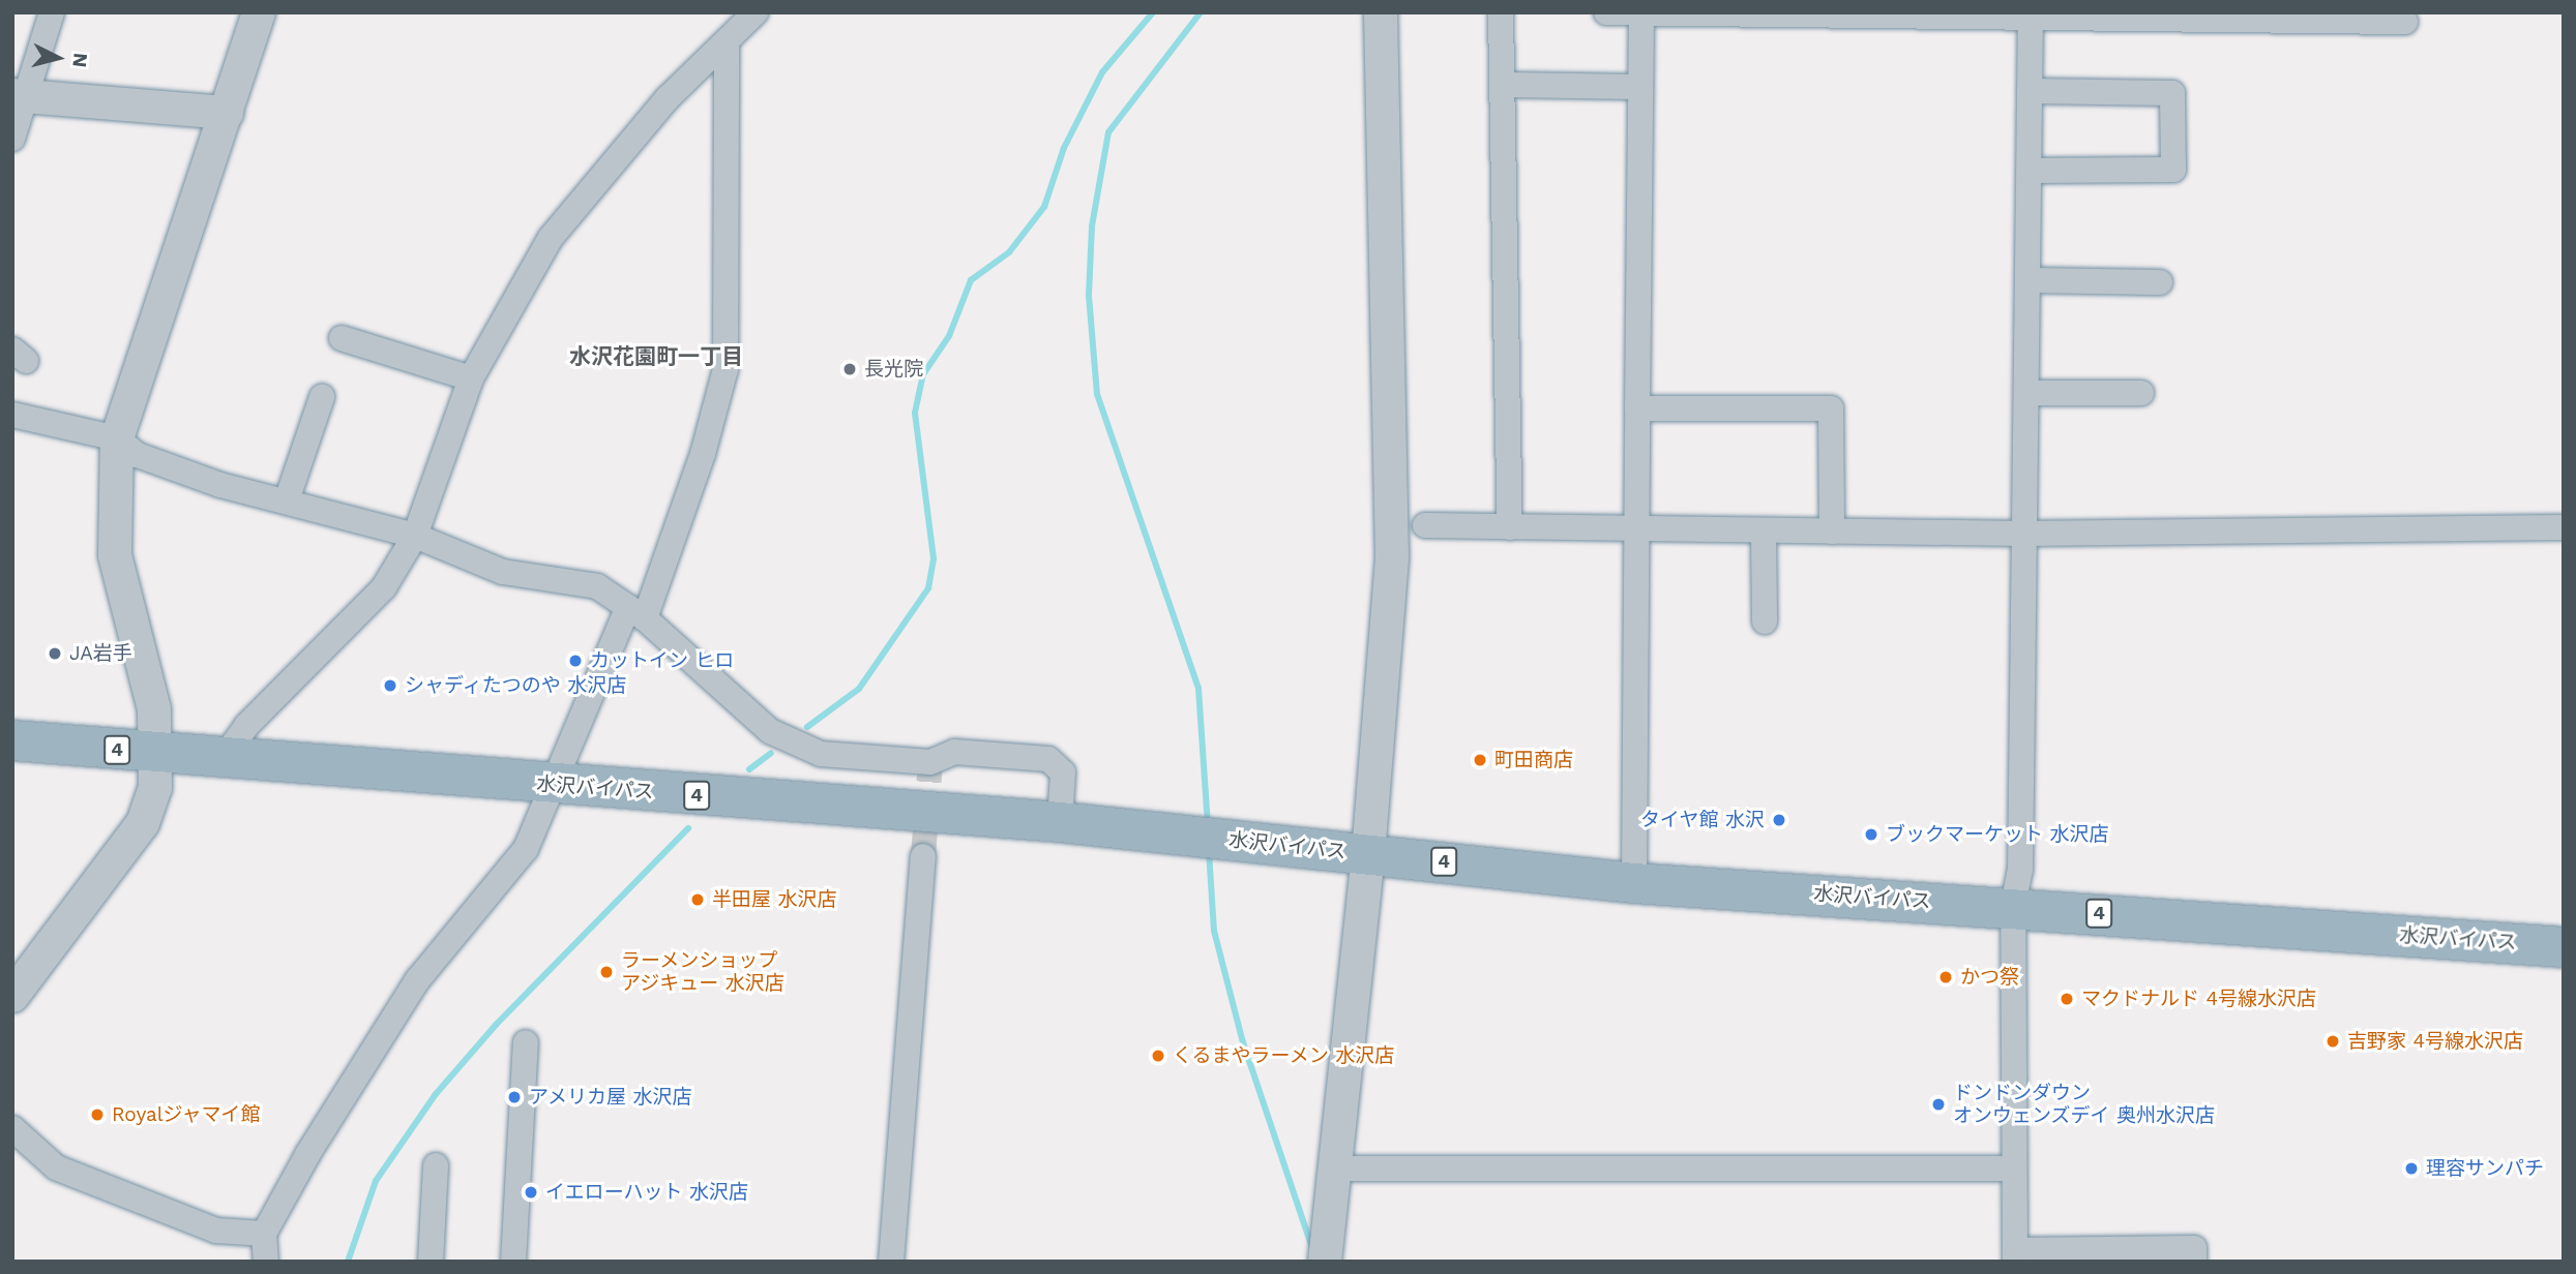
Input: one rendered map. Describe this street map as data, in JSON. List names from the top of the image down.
{
  "streets": {
    "highway": ["4", "水沢バイパス"]
  },
  "districts": ["水沢花園町一丁目"],
  "places": [
    "長光院",
    "JA岩手",
    "カットイン ヒロ",
    "シャディたつのや 水沢店",
    "町田商店",
    "タイヤ館 水沢",
    "ブックマーケット 水沢店",
    "半田屋 水沢店",
    "ラーメンショップ アジキュー 水沢店",
    "かつ祭",
    "マクドナルド 4号線水沢店",
    "吉野家 4号線水沢店",
    "くるまやラーメン 水沢店",
    "アメリカ屋 水沢店",
    "ドンドンダウン オンウェンズデイ 奥州水沢店",
    "Royalジャマイ館",
    "理容サンパチ",
    "イエローハット 水沢店"
  ],
  "north": "right"
}
